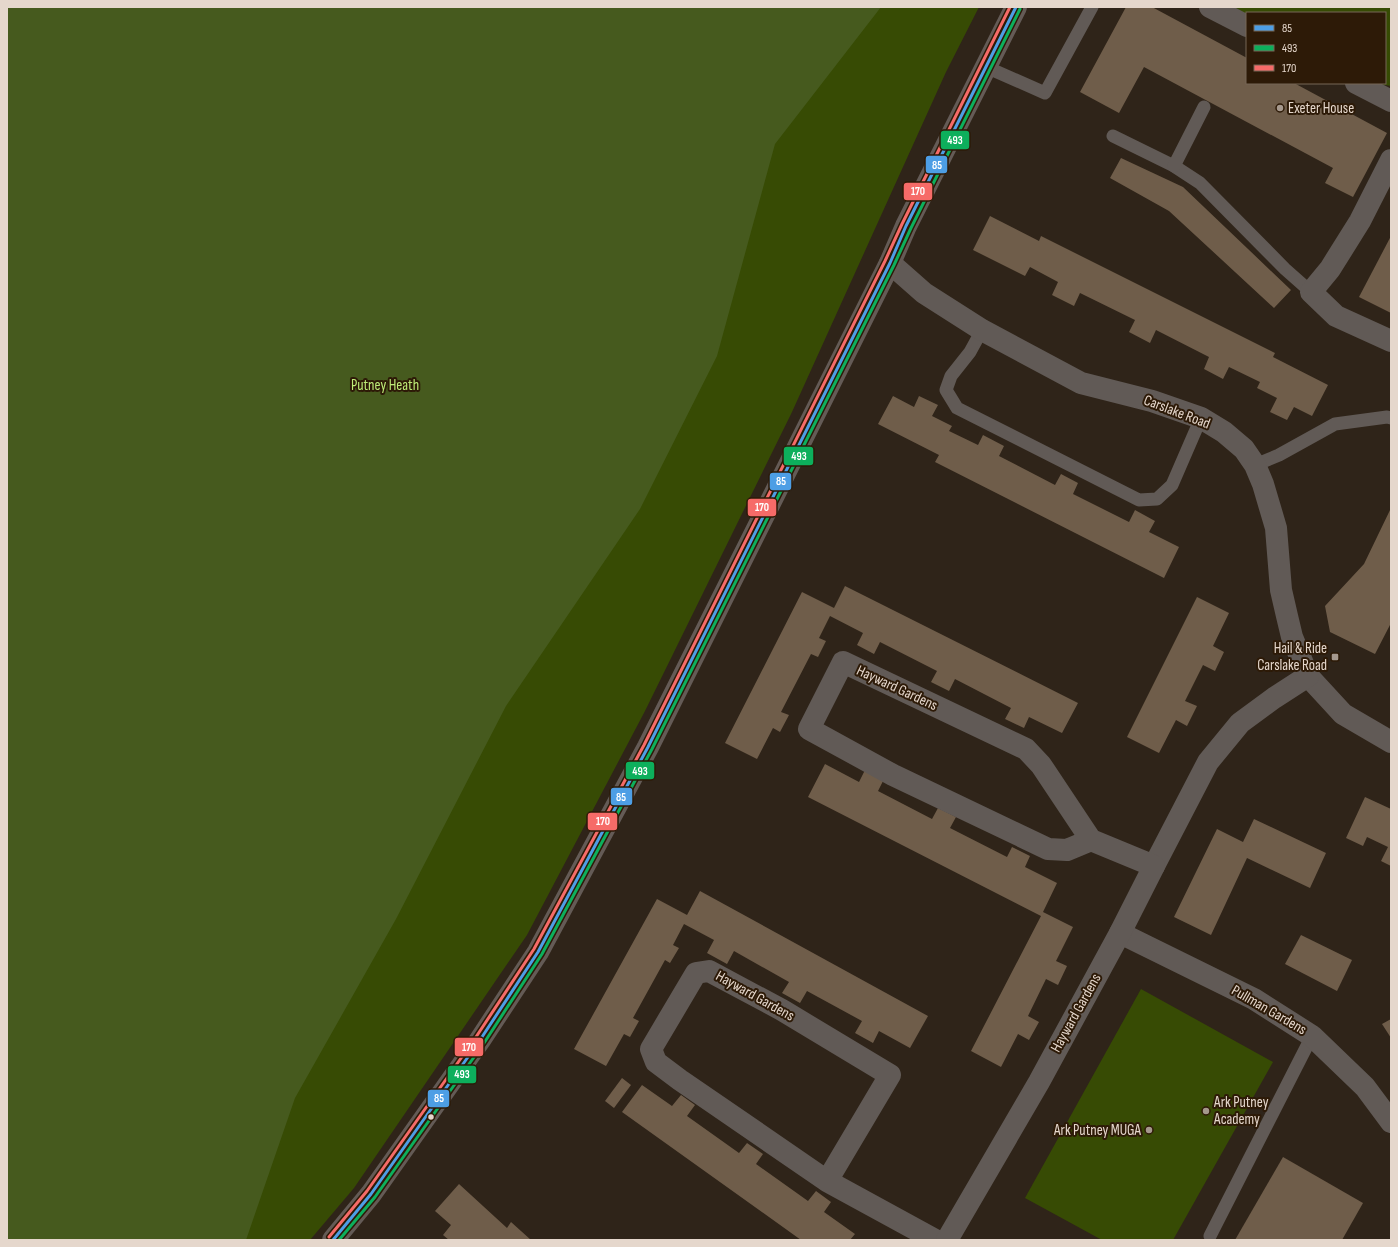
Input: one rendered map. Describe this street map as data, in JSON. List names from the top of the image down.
{
  "streets": {
    "street": ["Carslake Road", "Hayward Gardens", "Pullman Gardens"]
  },
  "crossings": [
    ["Carslake Road", "Hayward Gardens"],
    ["Hayward Gardens", "Pullman Gardens"]
  ],
  "parks": ["Putney Heath"],
  "places": {
    "other": ["Exeter House", "Ark Putney Academy", "Ark Putney MUGA"],
    "transit": ["Hail & Ride Carslake Road"]
  },
  "lines": ["transit line 85", "transit line 170", "transit line 493"],
  "legend": ["85", "493", "170"]
}
